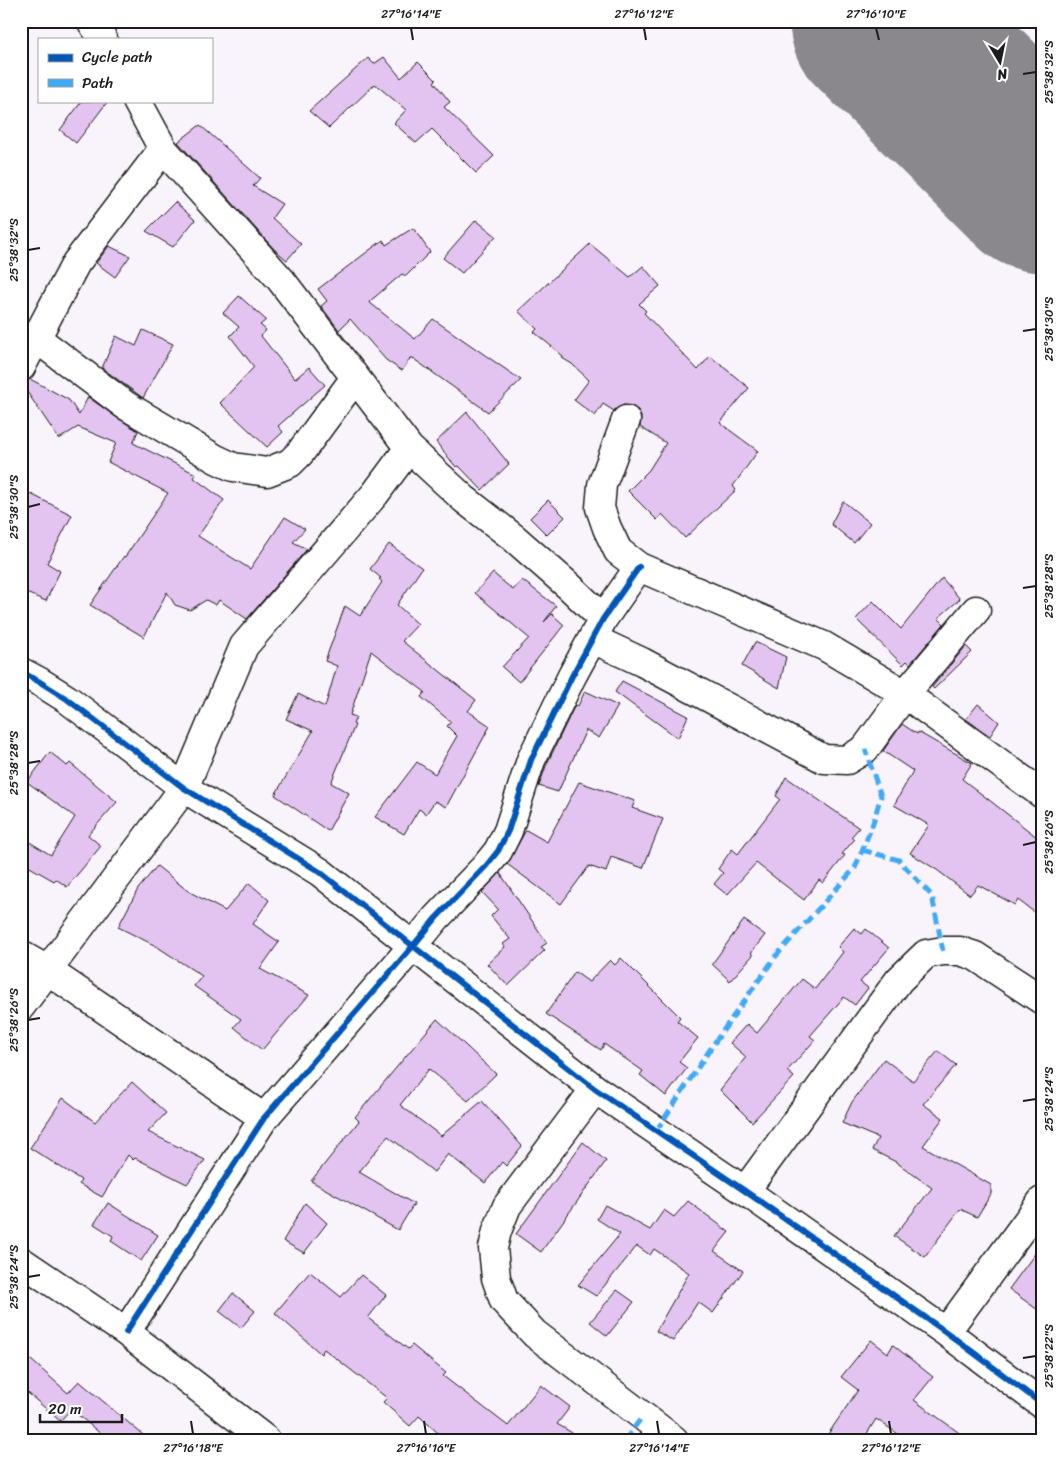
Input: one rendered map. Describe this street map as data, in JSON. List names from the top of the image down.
{
  "legend": ["Cycle path", "Path"],
  "scale_bar": "20 m",
  "north": "bottom",
  "coordinates": [
    "27°16'14\"E",
    "27°16'12\"E",
    "27°16'10\"E",
    "25°38'32\"S",
    "25°38'30\"S",
    "25°38'28\"S",
    "25°38'26\"S",
    "25°38'24\"S",
    "25°38'22\"S",
    "27°16'18\"E",
    "27°16'16\"E"
  ]
}
